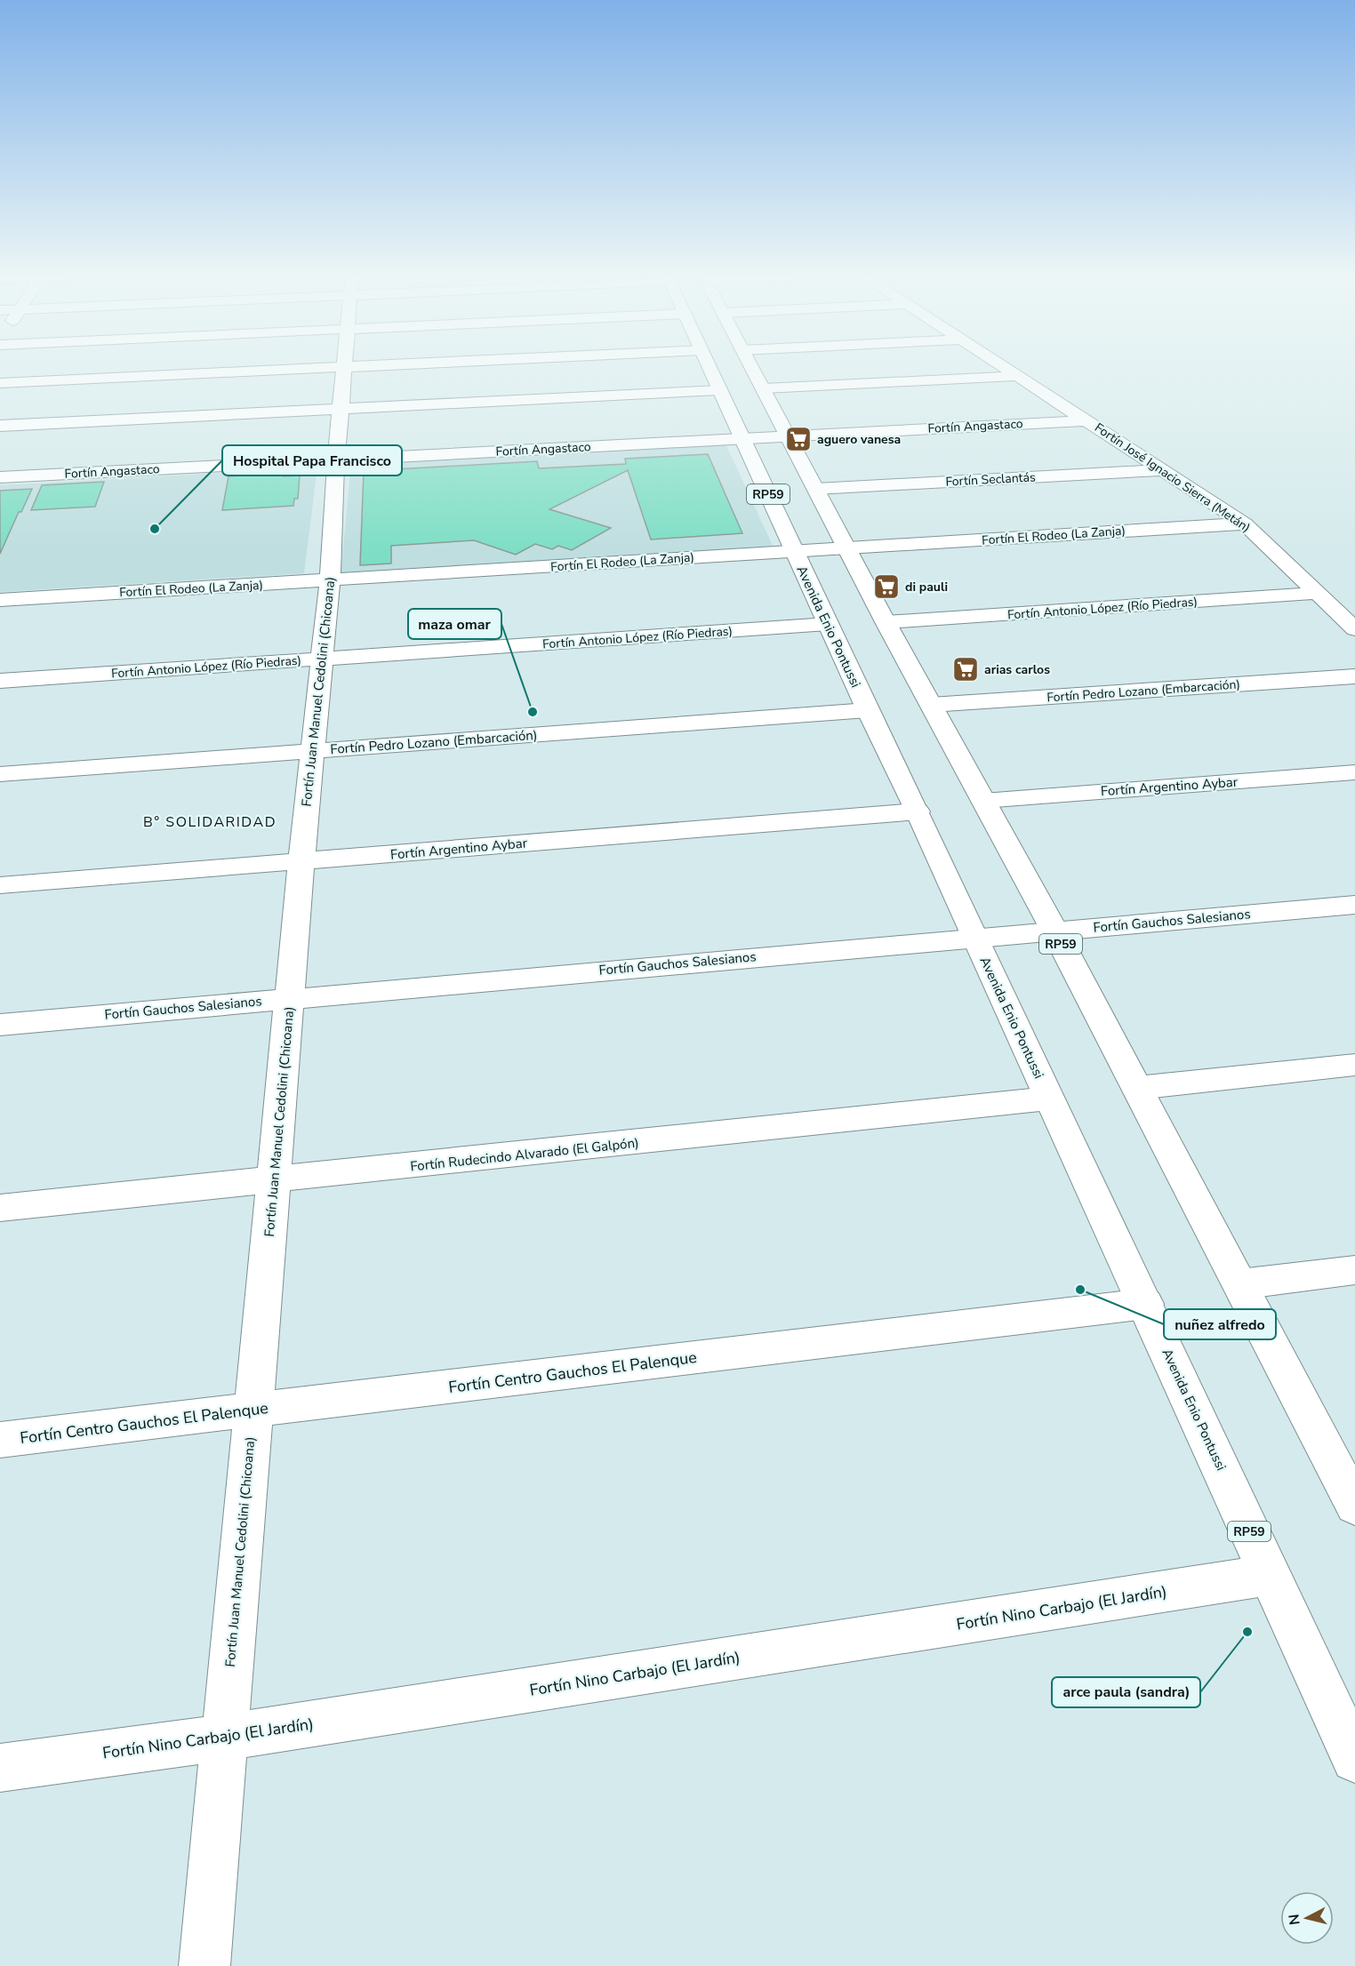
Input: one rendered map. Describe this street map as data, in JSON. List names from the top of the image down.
{
  "streets": {
    "street": [
      "Fortín Angastaco",
      "Fortín José Ignacio Sierra (Metán)",
      "Fortín Seclantás",
      "RP59",
      "Fortín El Rodeo (La Zanja)",
      "Fortín Antonio López (Río Piedras)",
      "Avenida Enio Pontussi",
      "Fortín Pedro Lozano (Embarcación)",
      "Fortín Juan Manuel Cedolini (Chicoana)",
      "Fortín Argentino Aybar",
      "Fortín Gauchos Salesianos",
      "Fortín Rudecindo Alvarado (El Galpón)",
      "Fortín Centro Gauchos El Palenque",
      "Fortín Nino Carbajo (El Jardín)"
    ]
  },
  "crossings": [
    ["Fortín Angastaco", "Fortín José Ignacio Sierra (Metán)"],
    ["Fortín Angastaco", "RP59"],
    ["Fortín Angastaco", "Avenida Enio Pontussi"],
    ["Fortín Angastaco", "Fortín Juan Manuel Cedolini (Chicoana)"],
    ["Fortín José Ignacio Sierra (Metán)", "Fortín Seclantás"],
    ["Fortín José Ignacio Sierra (Metán)", "Fortín El Rodeo (La Zanja)"],
    ["Fortín José Ignacio Sierra (Metán)", "Fortín Antonio López (Río Piedras)"],
    ["Fortín Seclantás", "RP59"],
    ["RP59", "Fortín El Rodeo (La Zanja)"],
    ["RP59", "Fortín Antonio López (Río Piedras)"],
    ["RP59", "Fortín Pedro Lozano (Embarcación)"],
    ["RP59", "Fortín Argentino Aybar"],
    ["RP59", "Fortín Gauchos Salesianos"],
    ["Fortín El Rodeo (La Zanja)", "Avenida Enio Pontussi"],
    ["Fortín El Rodeo (La Zanja)", "Fortín Juan Manuel Cedolini (Chicoana)"],
    ["Fortín Antonio López (Río Piedras)", "Avenida Enio Pontussi"],
    ["Fortín Antonio López (Río Piedras)", "Fortín Juan Manuel Cedolini (Chicoana)"],
    ["Avenida Enio Pontussi", "Fortín Pedro Lozano (Embarcación)"],
    ["Avenida Enio Pontussi", "Fortín Argentino Aybar"],
    ["Avenida Enio Pontussi", "Fortín Gauchos Salesianos"],
    ["Avenida Enio Pontussi", "Fortín Rudecindo Alvarado (El Galpón)"],
    ["Avenida Enio Pontussi", "Fortín Centro Gauchos El Palenque"],
    ["Avenida Enio Pontussi", "Fortín Nino Carbajo (El Jardín)"],
    ["Fortín Pedro Lozano (Embarcación)", "Fortín Juan Manuel Cedolini (Chicoana)"],
    ["Fortín Juan Manuel Cedolini (Chicoana)", "Fortín Argentino Aybar"],
    ["Fortín Juan Manuel Cedolini (Chicoana)", "Fortín Gauchos Salesianos"],
    ["Fortín Juan Manuel Cedolini (Chicoana)", "Fortín Rudecindo Alvarado (El Galpón)"],
    ["Fortín Juan Manuel Cedolini (Chicoana)", "Fortín Centro Gauchos El Palenque"],
    ["Fortín Juan Manuel Cedolini (Chicoana)", "Fortín Nino Carbajo (El Jardín)"]
  ],
  "districts": ["B° SOLIDARIDAD"],
  "places": {
    "supermarket": ["aguero vanesa", "di pauli", "arias carlos"],
    "other": [
      "Hospital Papa Francisco",
      "maza omar",
      "nuñez alfredo",
      "arce paula (sandra)"
    ]
  },
  "north": "left"
}
